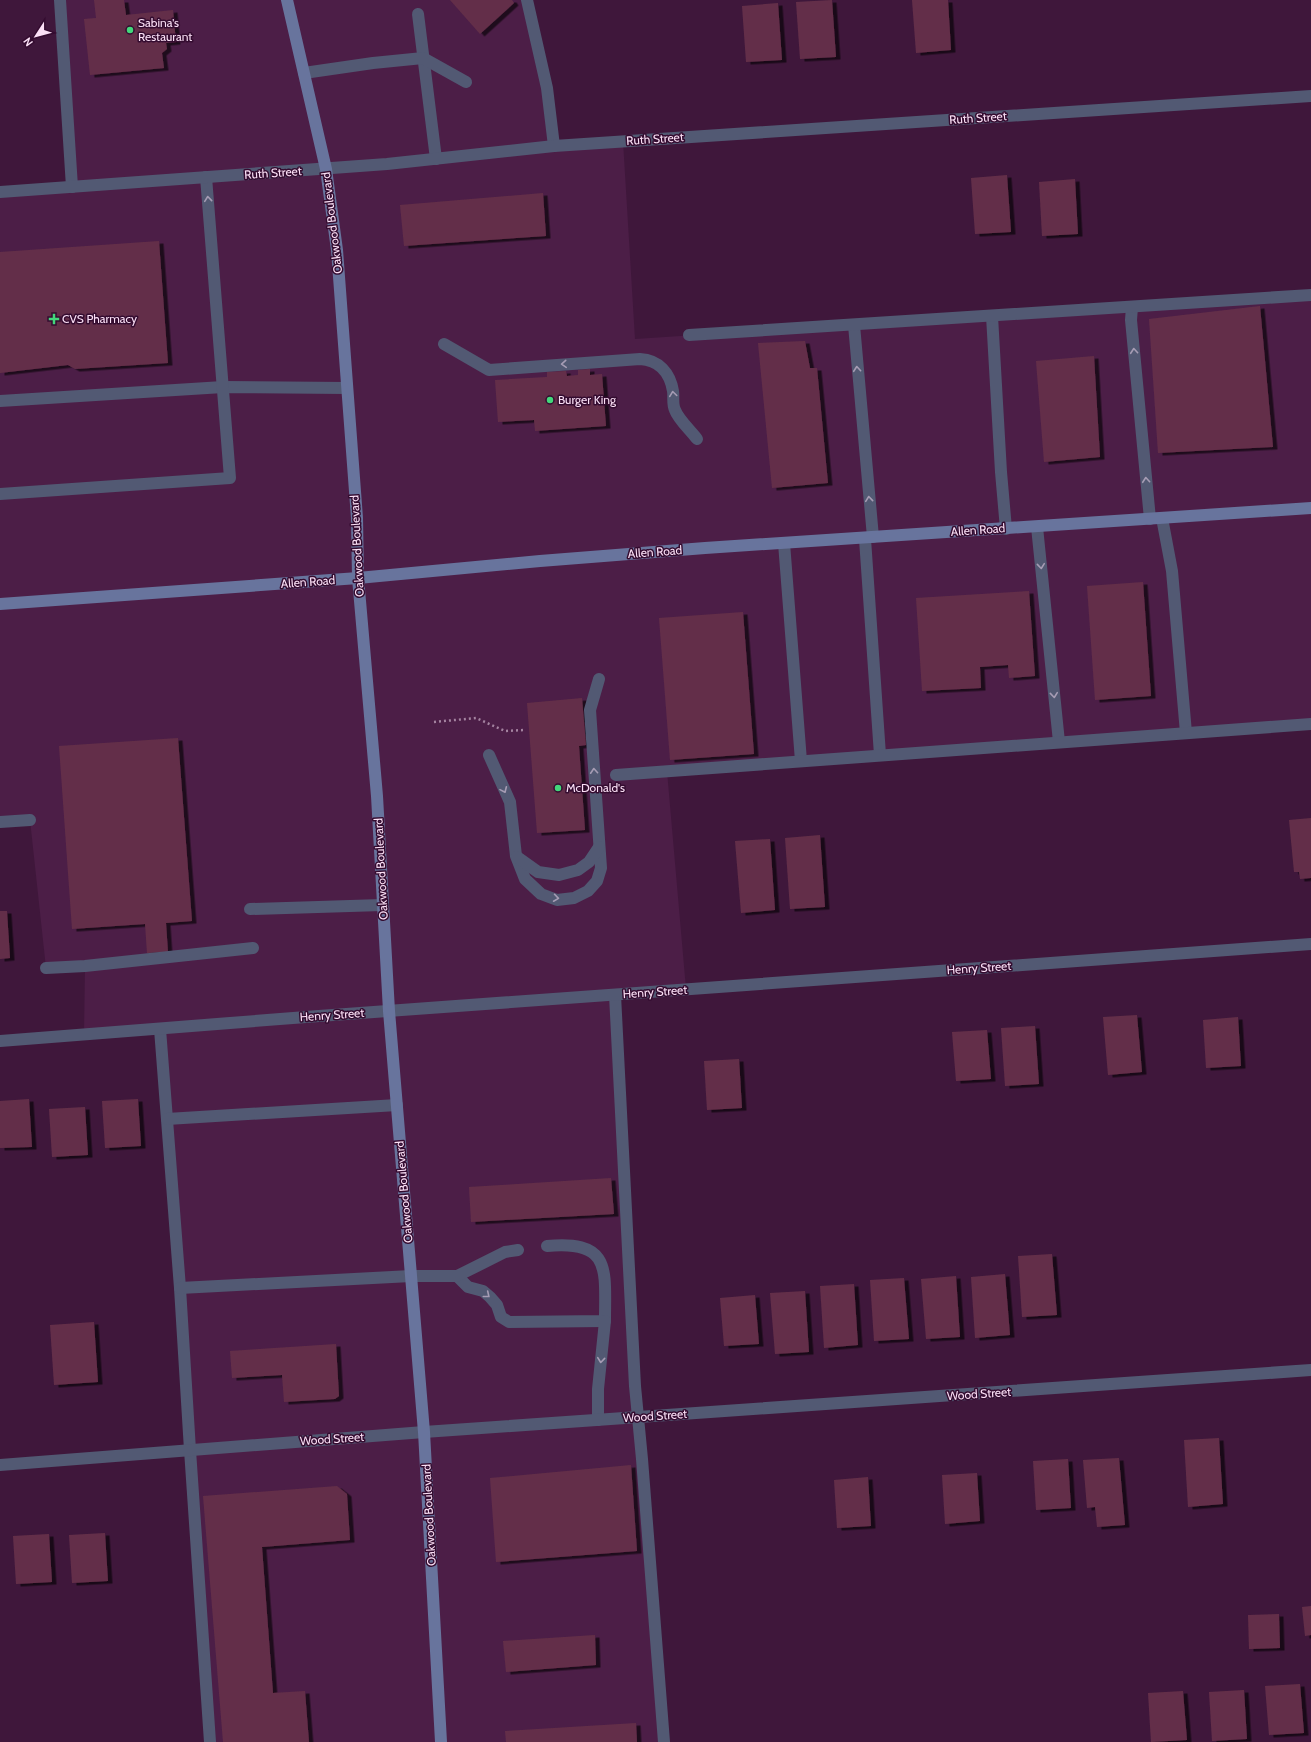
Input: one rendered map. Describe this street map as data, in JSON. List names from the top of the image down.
{
  "streets": {
    "main road": ["Oakwood Boulevard", "Allen Road"],
    "street": ["Ruth Street", "Henry Street", "Wood Street"]
  },
  "crossings": [
    ["Ruth Street", "Oakwood Boulevard"],
    ["Oakwood Boulevard", "Allen Road"],
    ["Oakwood Boulevard", "Henry Street"],
    ["Oakwood Boulevard", "Wood Street"]
  ],
  "places": {
    "other": ["Sabina's Restaurant", "Burger King", "McDonald's"],
    "health": ["CVS Pharmacy"]
  },
  "north": "bottom left"
}
